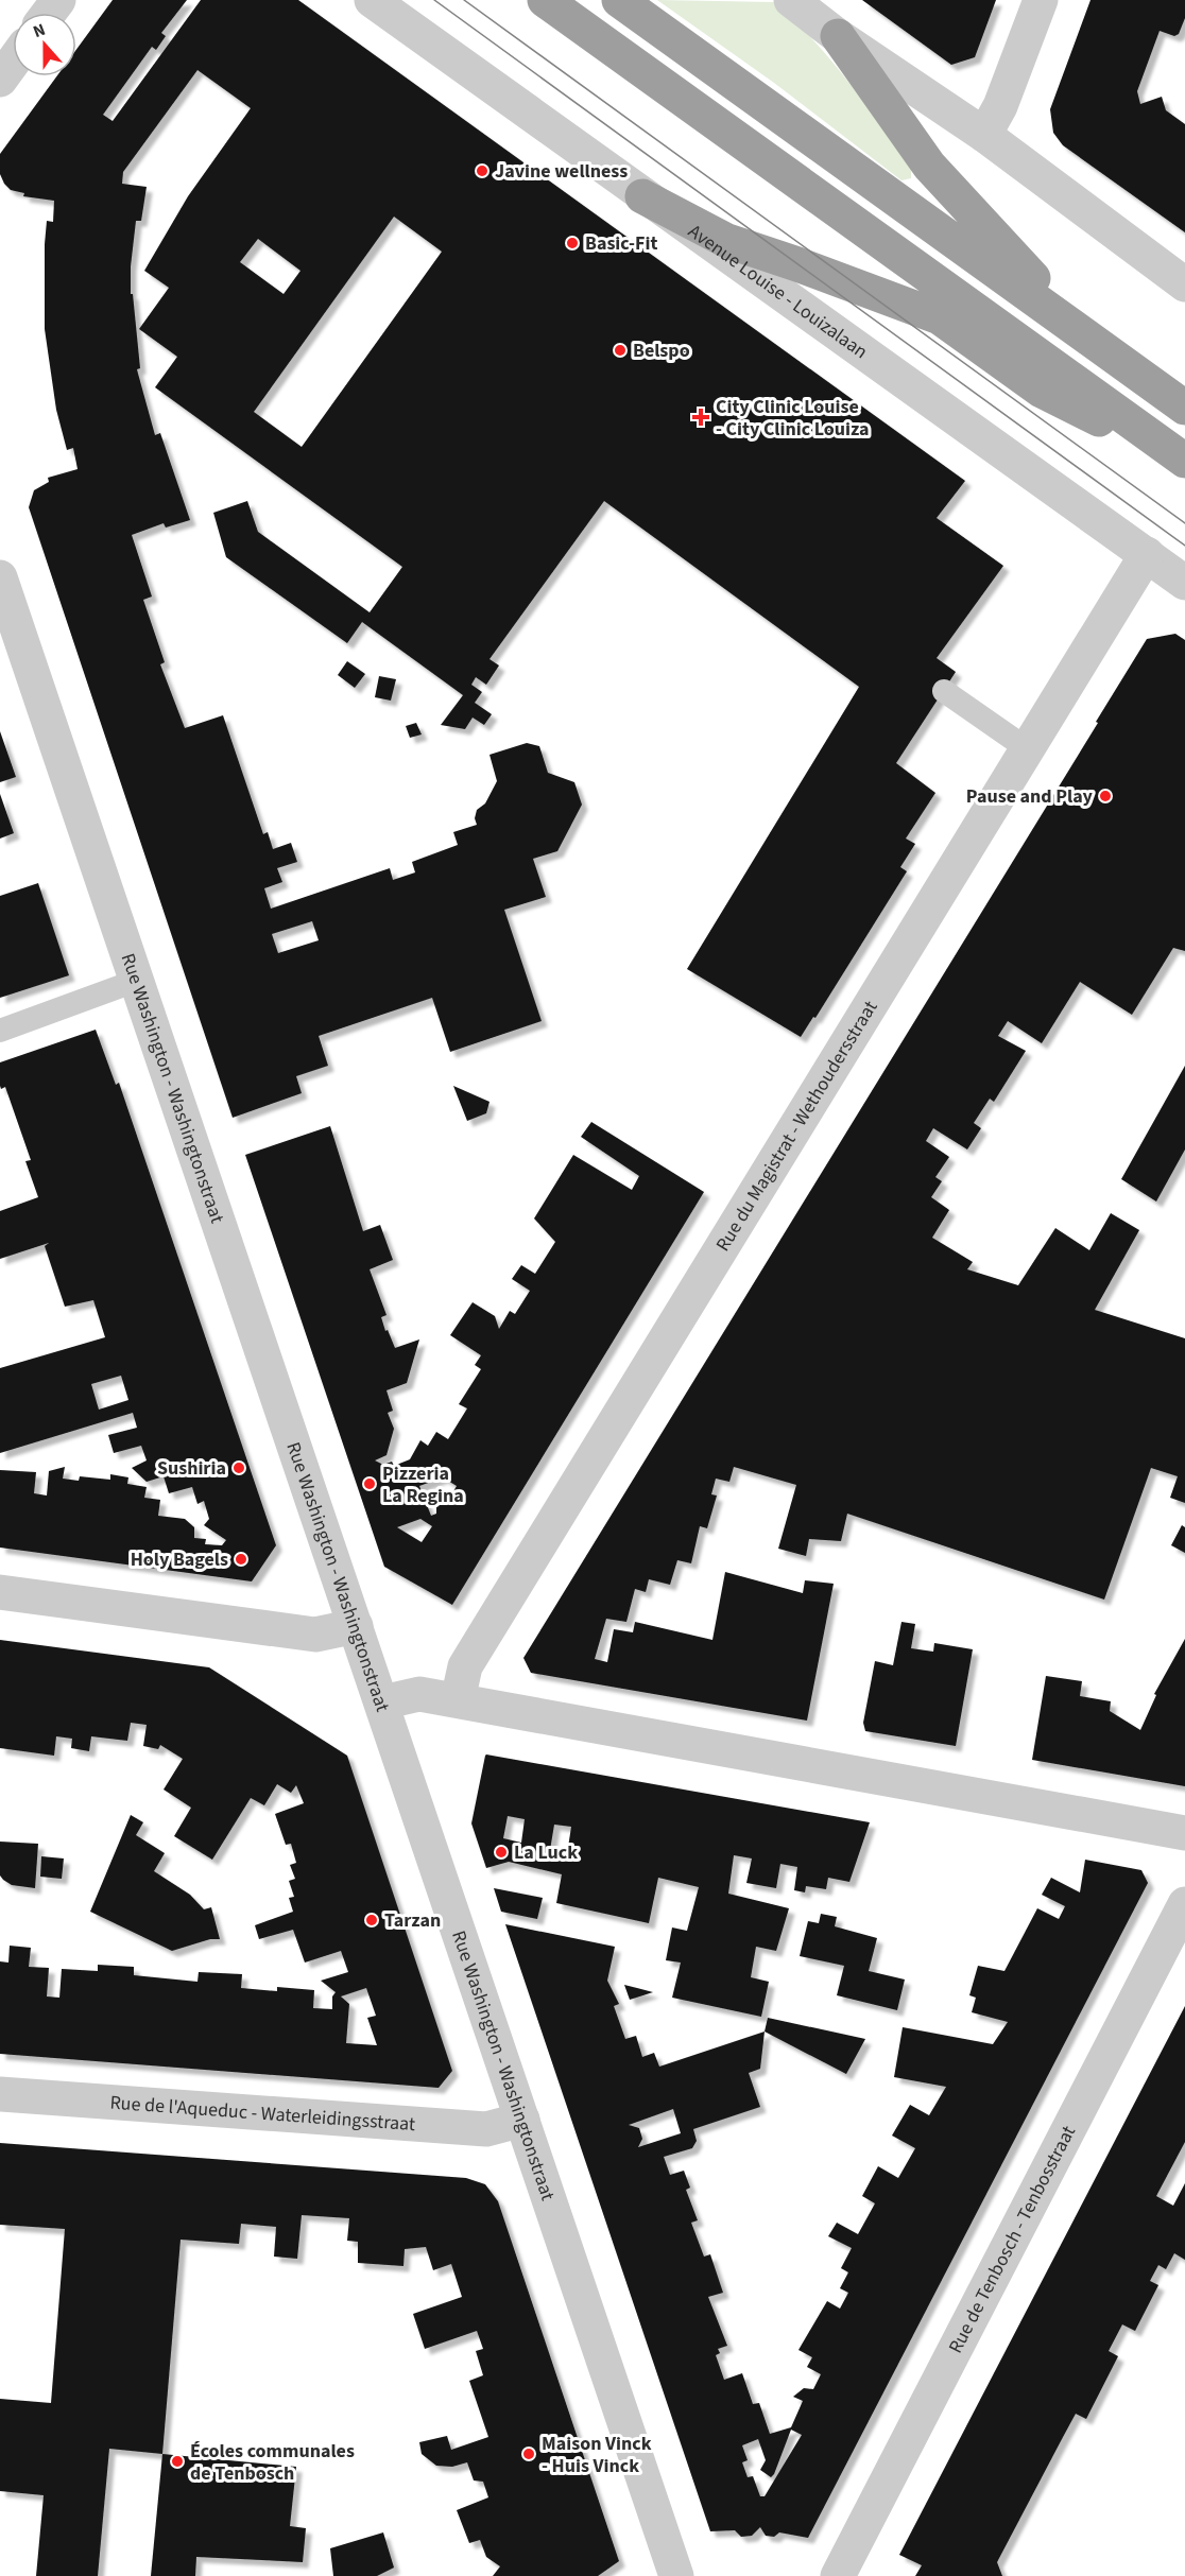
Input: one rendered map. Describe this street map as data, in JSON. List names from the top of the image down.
{
  "streets": {
    "street": [
      "Avenue Louise - Louizalaan",
      "Rue Washington - Washingtonstraat",
      "Rue du Magistrat - Wethoudersstraat",
      "Rue de l'Aqueduc - Waterleidingsstraat",
      "Rue de Tenbosch - Tenbosstraat"
    ]
  },
  "crossings": [
    ["Avenue Louise - Louizalaan", "Rue du Magistrat - Wethoudersstraat"],
    ["Rue Washington - Washingtonstraat", "Rue de l'Aqueduc - Waterleidingsstraat"]
  ],
  "places": {
    "other": [
      "Javine wellness",
      "Basic-Fit",
      "Belspo",
      "Pause and Play",
      "Sushiria",
      "Pizzeria La Regina",
      "Holy Bagels",
      "La Luck",
      "Tarzan",
      "Maison Vinck - Huis Vinck",
      "Écoles communales de Tenbosch"
    ],
    "health": ["City Clinic Louise - City Clinic Louiza"]
  },
  "north": "top"
}
